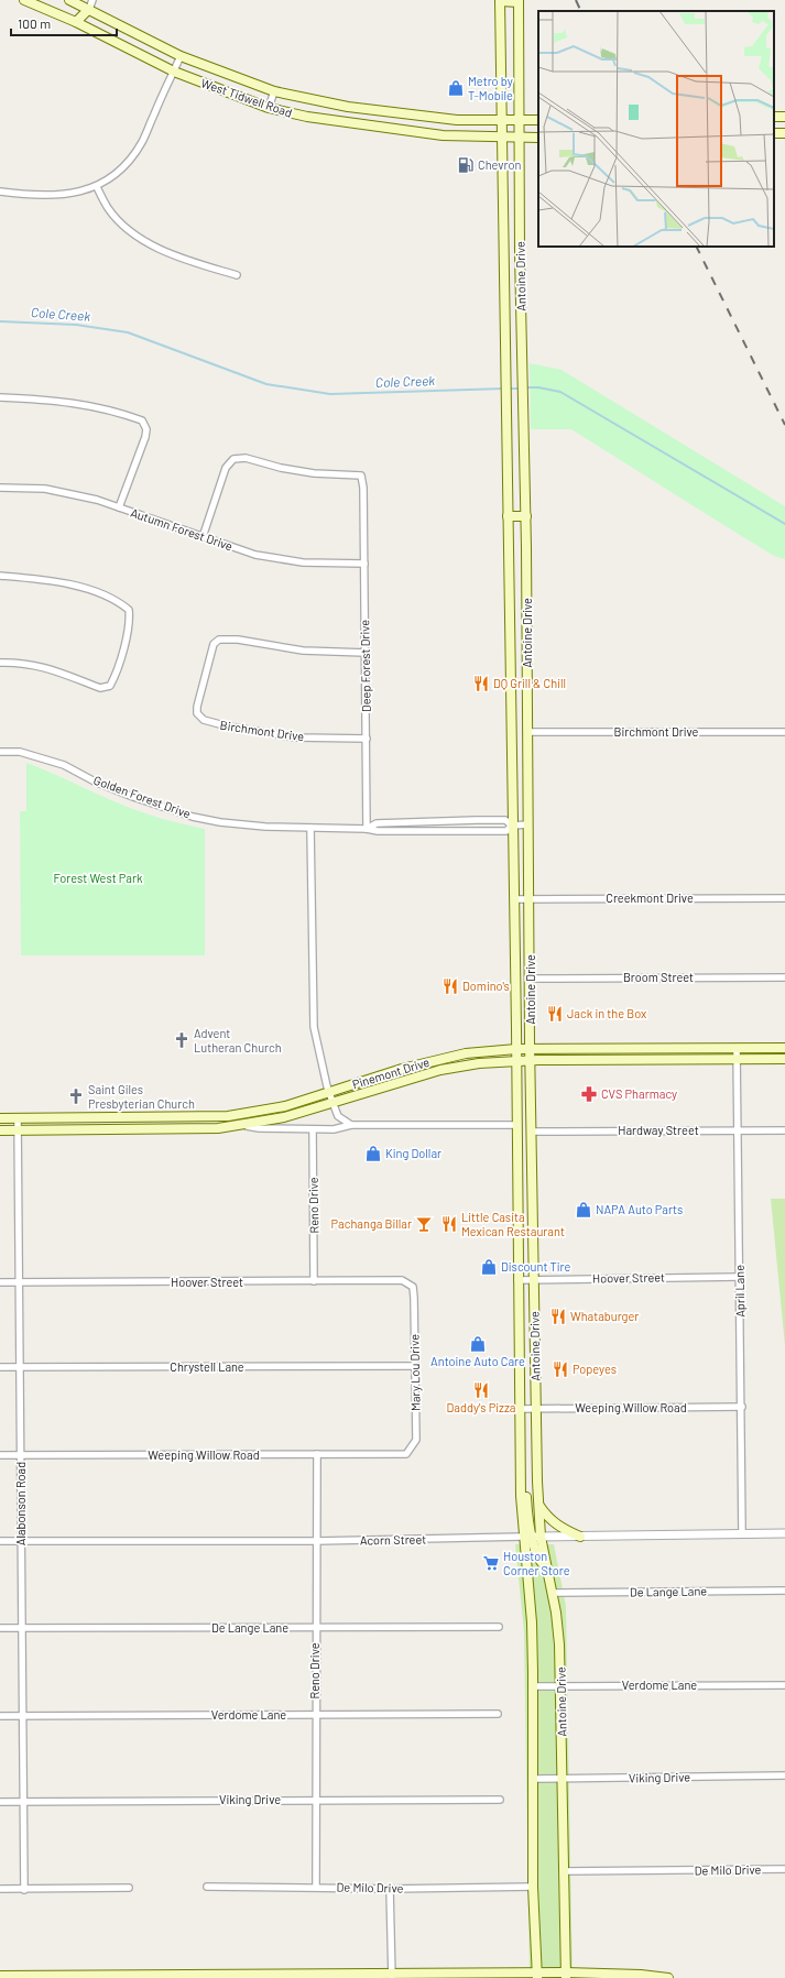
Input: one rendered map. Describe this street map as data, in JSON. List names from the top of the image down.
{
  "streets": {
    "main road": ["West Tidwell Road", "Antoine Drive", "Pinemont Drive"],
    "street": [
      "Autumn Forest Drive",
      "Deep Forest Drive",
      "Birchmont Drive",
      "Golden Forest Drive",
      "Creekmont Drive",
      "Broom Street",
      "Hardway Street",
      "Reno Drive",
      "Hoover Street",
      "April Lane",
      "Chrystell Lane",
      "Mary Lou Drive",
      "Weeping Willow Road",
      "Alabonson Road",
      "Acorn Street",
      "De Lange Lane",
      "Verdome Lane",
      "Viking Drive",
      "De Milo Drive"
    ]
  },
  "crossings": [
    ["West Tidwell Road", "Antoine Drive"],
    ["Antoine Drive", "Birchmont Drive"],
    ["Antoine Drive", "Golden Forest Drive"],
    ["Antoine Drive", "Creekmont Drive"],
    ["Antoine Drive", "Broom Street"],
    ["Antoine Drive", "Pinemont Drive"],
    ["Antoine Drive", "Hardway Street"],
    ["Antoine Drive", "Hoover Street"],
    ["Antoine Drive", "Weeping Willow Road"],
    ["Antoine Drive", "Acorn Street"],
    ["Antoine Drive", "De Lange Lane"],
    ["Antoine Drive", "Verdome Lane"],
    ["Antoine Drive", "Viking Drive"],
    ["Antoine Drive", "De Milo Drive"],
    ["Autumn Forest Drive", "Deep Forest Drive"],
    ["Deep Forest Drive", "Birchmont Drive"],
    ["Deep Forest Drive", "Golden Forest Drive"],
    ["Pinemont Drive", "April Lane"],
    ["Pinemont Drive", "Alabonson Road"],
    ["Hardway Street", "April Lane"],
    ["Reno Drive", "Hoover Street"],
    ["Reno Drive", "Weeping Willow Road"],
    ["Reno Drive", "Acorn Street"],
    ["Reno Drive", "De Lange Lane"],
    ["Reno Drive", "Verdome Lane"],
    ["Reno Drive", "Viking Drive"],
    ["Reno Drive", "De Milo Drive"],
    ["Hoover Street", "April Lane"],
    ["Hoover Street", "Mary Lou Drive"],
    ["Hoover Street", "Alabonson Road"],
    ["April Lane", "Weeping Willow Road"],
    ["April Lane", "Acorn Street"],
    ["Chrystell Lane", "Mary Lou Drive"],
    ["Chrystell Lane", "Alabonson Road"],
    ["Mary Lou Drive", "Weeping Willow Road"],
    ["Weeping Willow Road", "Alabonson Road"],
    ["Alabonson Road", "Acorn Street"],
    ["Alabonson Road", "De Lange Lane"],
    ["Alabonson Road", "Verdome Lane"],
    ["Alabonson Road", "Viking Drive"]
  ],
  "water": ["Cole Creek"],
  "parks": ["Forest West Park"],
  "places": {
    "shop": [
      "Metro by T-Mobile",
      "King Dollar",
      "NAPA Auto Parts",
      "Discount Tire",
      "Antoine Auto Care"
    ],
    "fuel station": ["Chevron"],
    "restaurant": [
      "DQ Grill & Chill",
      "Domino's",
      "Jack in the Box",
      "Little Casita Mexican Restaurant",
      "Whataburger",
      "Popeyes",
      "Daddy's Pizza"
    ],
    "church": ["Advent Lutheran Church", "Saint Giles Presbyterian Church"],
    "pharmacy": ["CVS Pharmacy"],
    "bar": ["Pachanga Billar"],
    "supermarket": ["Houston Corner Store"]
  },
  "scale_bar": "100 m"
}
